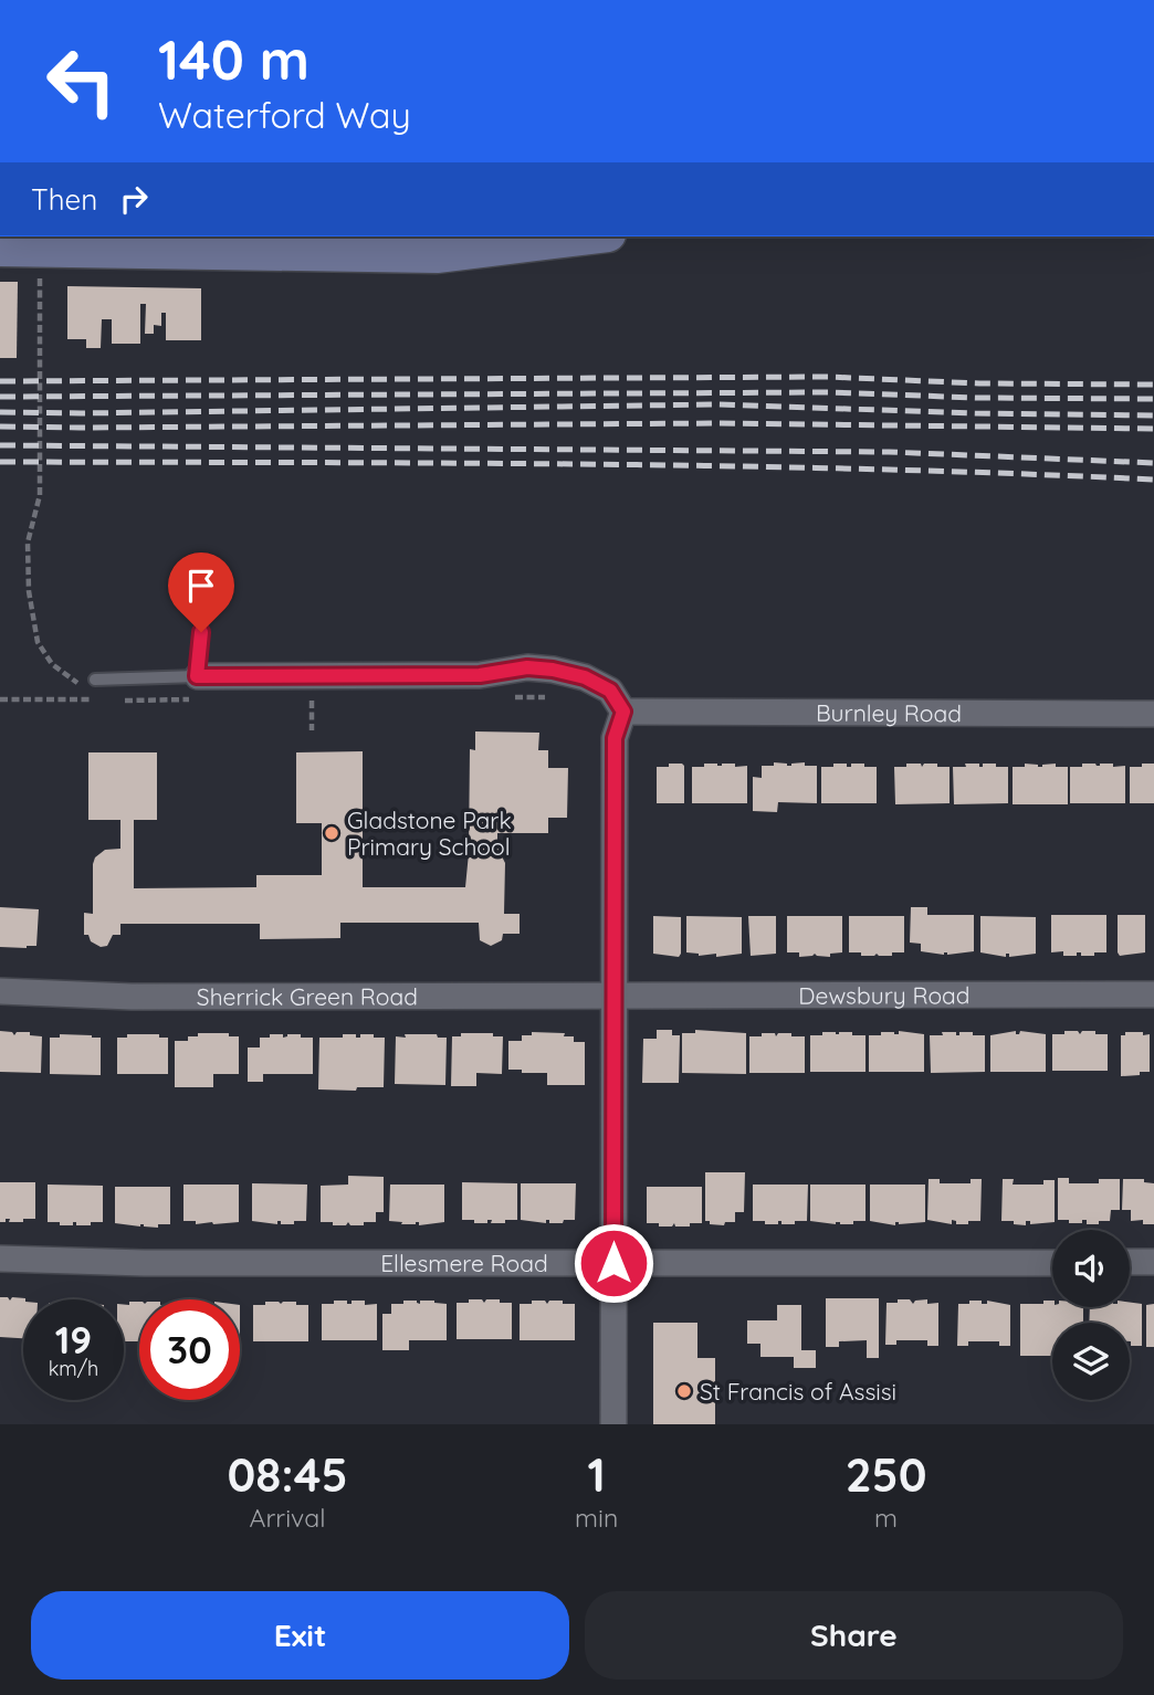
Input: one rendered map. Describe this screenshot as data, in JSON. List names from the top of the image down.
{
  "streets": {
    "street": [
      "Burnley Road",
      "Dewsbury Road",
      "Sherrick Green Road",
      "Ellesmere Road"
    ]
  },
  "crossings": [
    ["Dewsbury Road", "Sherrick Green Road"]
  ],
  "places": ["Gladstone Park Primary School", "St Francis of Assisi"],
  "page": {
    "turn": ["140 m", "Waterford Way"],
    "then": "Then",
    "speed": "19 km/h",
    "limit": "30",
    "eta": [
      "08:45",
      "Arrival",
      "1",
      "min",
      "250",
      "m"
    ],
    "buttons": ["Exit", "Share"]
  }
}
